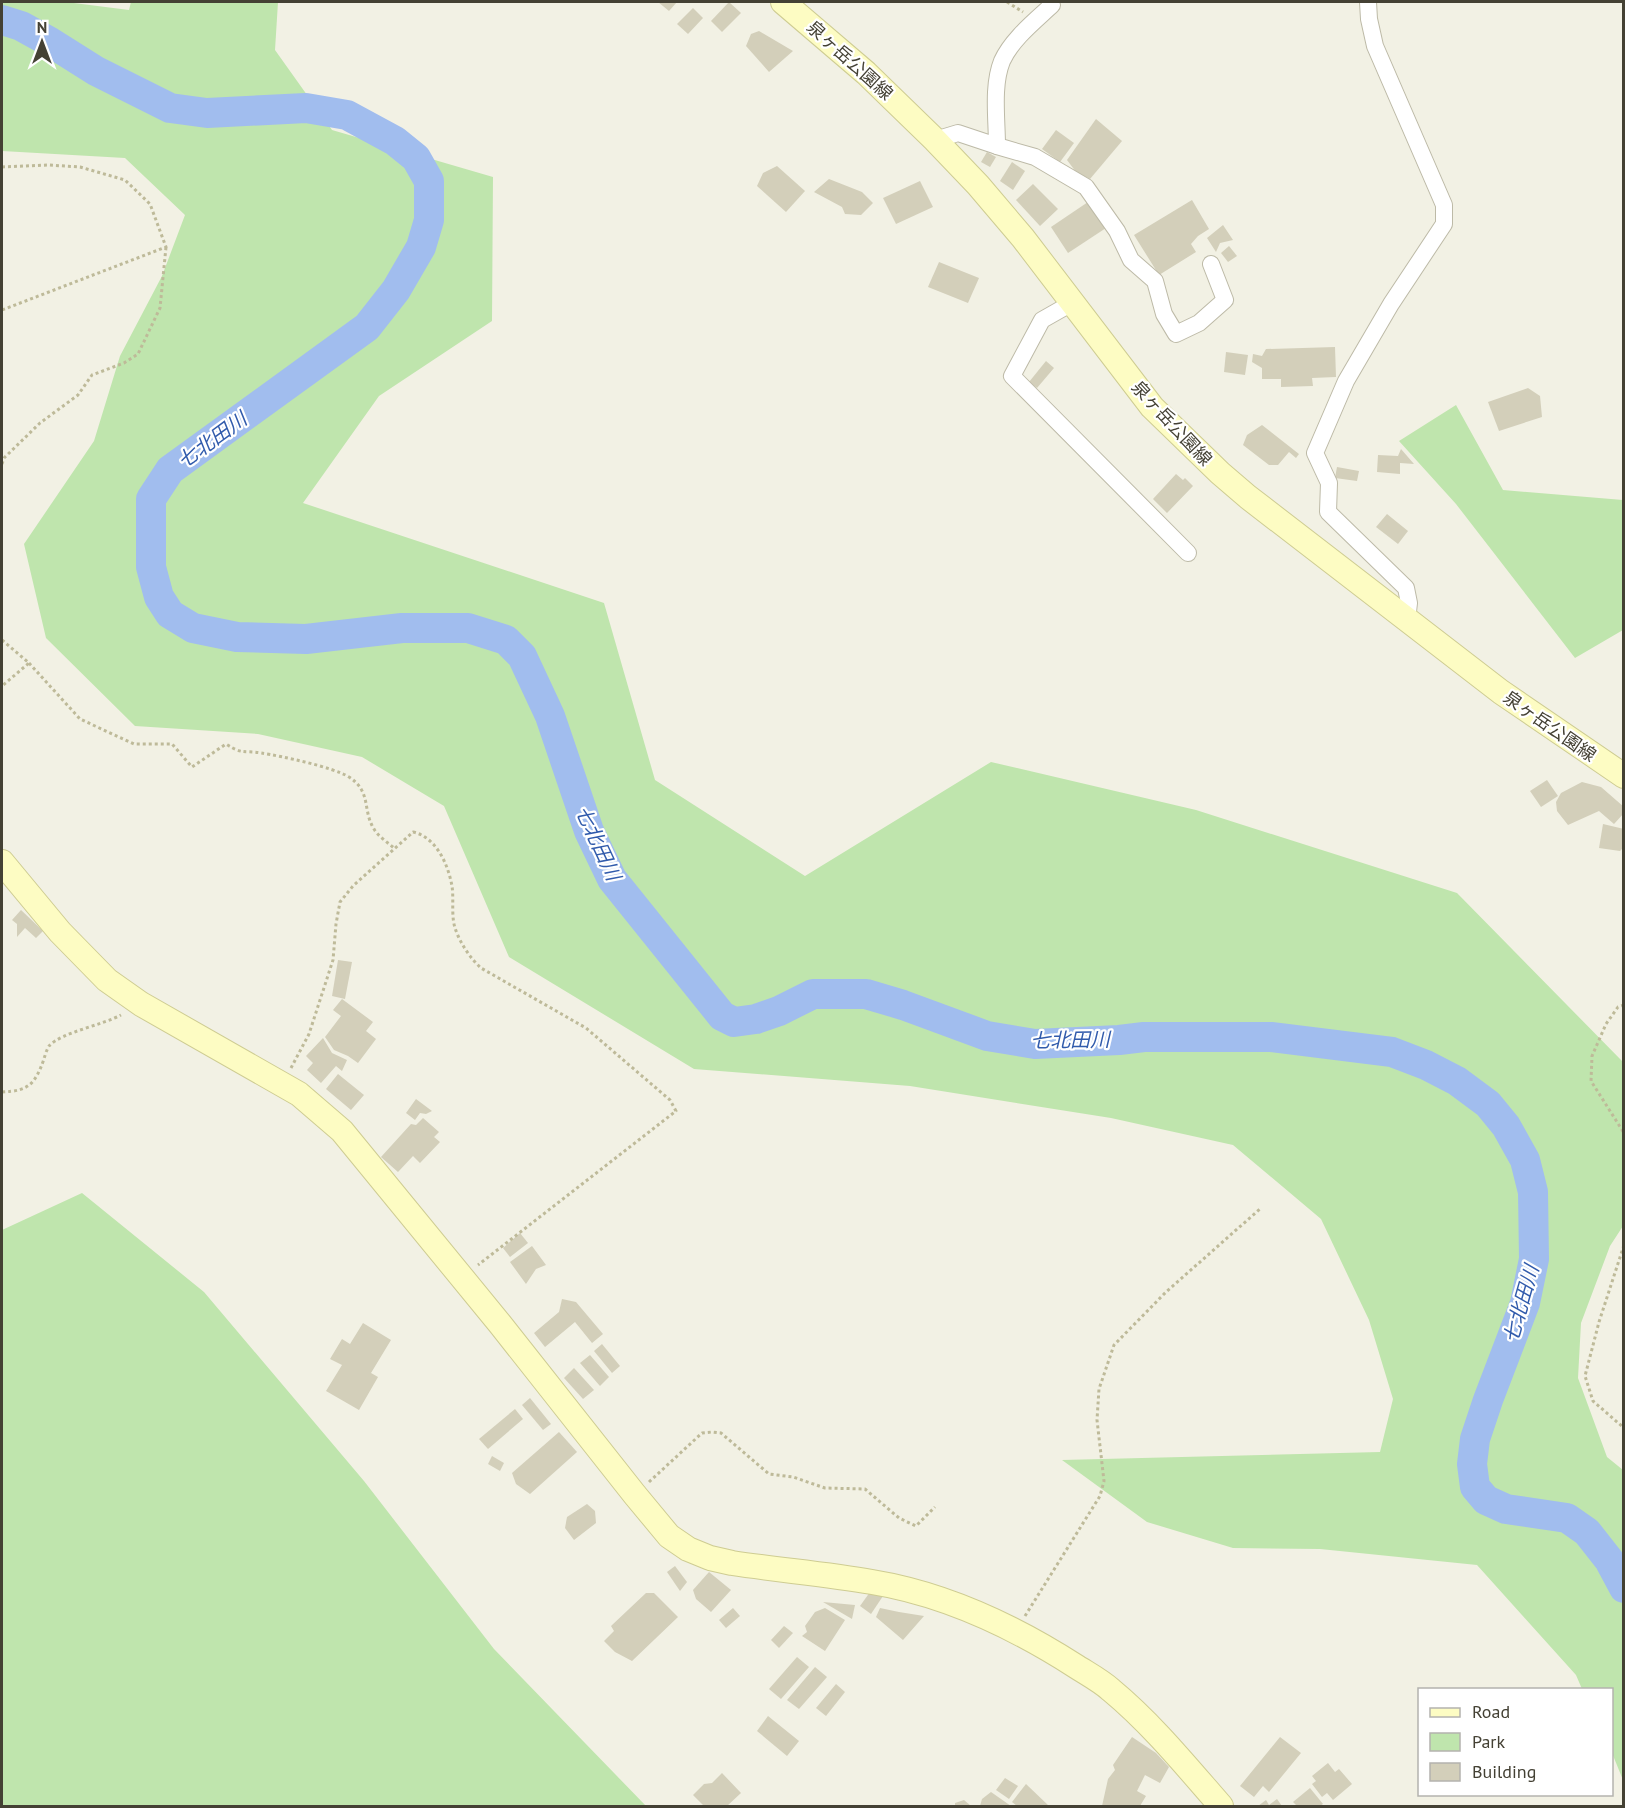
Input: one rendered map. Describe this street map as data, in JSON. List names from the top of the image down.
{
  "streets": {
    "street": ["泉ヶ岳公園線"]
  },
  "water": ["七北田川"],
  "legend": ["Road", "Park", "Building"],
  "north": "top"
}
